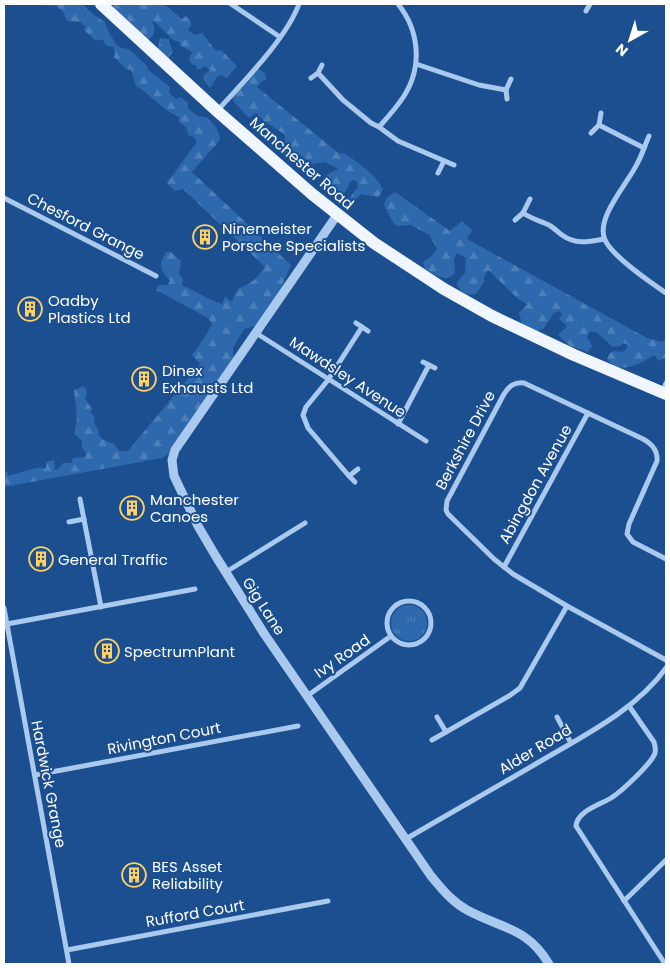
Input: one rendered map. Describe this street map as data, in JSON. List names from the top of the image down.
{
  "streets": {
    "main road": ["Manchester Road"],
    "street": [
      "Chesford Grange",
      "Mawdsley Avenue",
      "Berkshire Drive",
      "Abingdon Avenue",
      "Gig Lane",
      "Ivy Road",
      "Rivington Court",
      "Alder Road",
      "Hardwick Grange",
      "Rufford Court"
    ]
  },
  "crossings": [
    ["Manchester Road", "Gig Lane"],
    ["Mawdsley Avenue", "Gig Lane"],
    ["Berkshire Drive", "Abingdon Avenue"],
    ["Gig Lane", "Ivy Road"],
    ["Gig Lane", "Alder Road"],
    ["Rivington Court", "Hardwick Grange"],
    ["Hardwick Grange", "Rufford Court"]
  ],
  "places": {
    "building": [
      "Ninemeister Porsche Specialists",
      "Oadby Plastics Ltd",
      "Dinex Exhausts Ltd",
      "Manchester Canoes",
      "General Traffic",
      "SpectrumPlant",
      "BES Asset Reliability"
    ]
  },
  "north": "bottom left"
}
